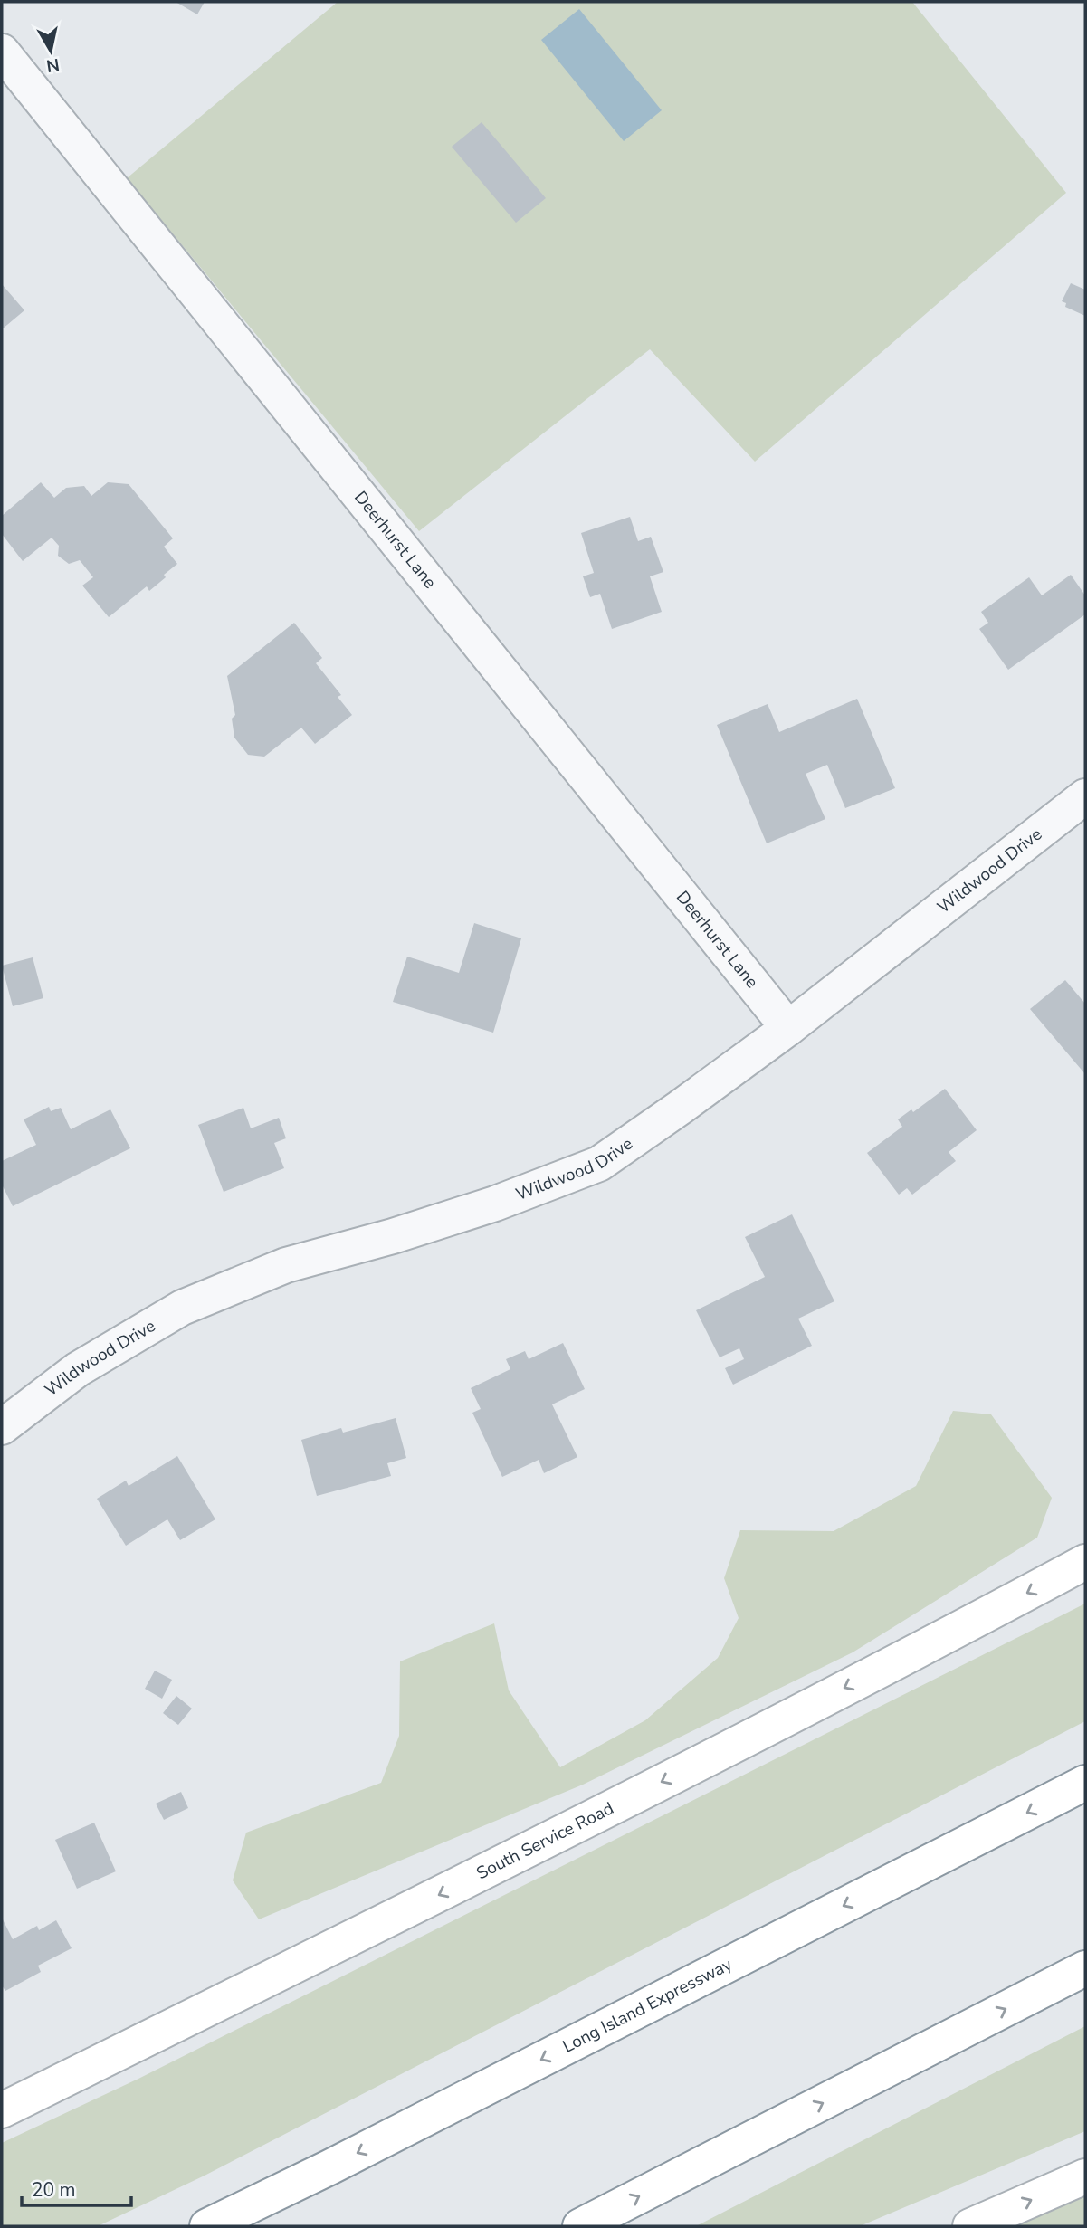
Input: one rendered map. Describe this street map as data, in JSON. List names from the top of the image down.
{
  "streets": {
    "main road": ["South Service Road", "Long Island Expressway"],
    "street": ["Deerhurst Lane", "Wildwood Drive"]
  },
  "crossings": [
    ["Deerhurst Lane", "Wildwood Drive"]
  ],
  "one_way": ["South Service Road"],
  "scale_bar": "20 m",
  "north": "bottom"
}
